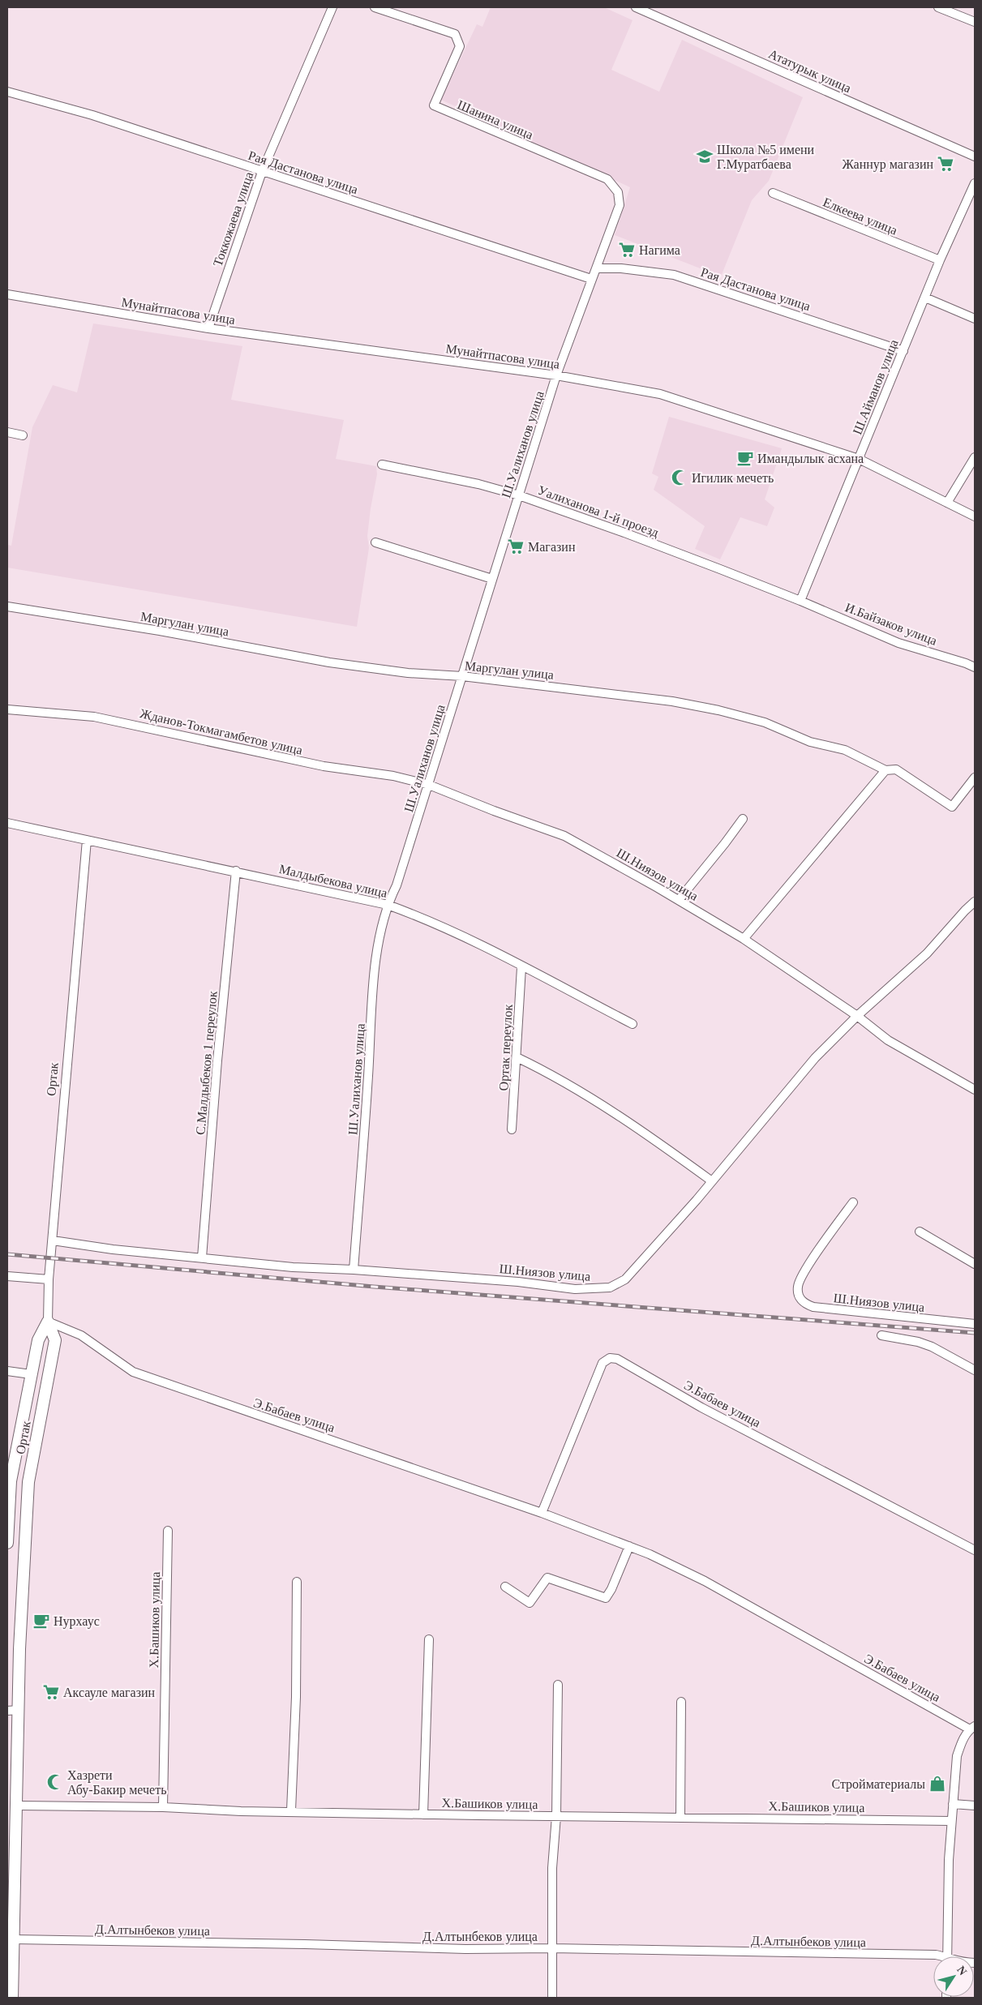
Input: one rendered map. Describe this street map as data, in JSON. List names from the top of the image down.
{
  "streets": {
    "street": [
      "Ататурык улица",
      "Шанина улица",
      "Рая Дастанова улица",
      "Елкеева улица",
      "Токкожаева улица",
      "Мунайтпасова улица",
      "Ш.Айманов улица",
      "Ш.Уалиханов улица",
      "Уалиханова 1-й проезд",
      "Маргулан улица",
      "И.Байзаков улица",
      "Жданов-Токмагамбетов улица",
      "Ш.Ниязов улица",
      "Малдыбекова улица",
      "Ортак переулок",
      "С.Малдыбеков 1 переулок",
      "Ортак",
      "Э.Бабаев улица",
      "Х.Башиков улица",
      "Д.Алтынбеков улица"
    ]
  },
  "crossings": [
    ["Шанина улица", "Рая Дастанова улица"],
    ["Шанина улица", "Ш.Уалиханов улица"],
    ["Рая Дастанова улица", "Токкожаева улица"],
    ["Рая Дастанова улица", "Ш.Айманов улица"],
    ["Рая Дастанова улица", "Ш.Уалиханов улица"],
    ["Елкеева улица", "Ш.Айманов улица"],
    ["Токкожаева улица", "Мунайтпасова улица"],
    ["Мунайтпасова улица", "Ш.Айманов улица"],
    ["Мунайтпасова улица", "Ш.Уалиханов улица"],
    ["Ш.Айманов улица", "Уалиханова 1-й проезд"],
    ["Ш.Айманов улица", "И.Байзаков улица"],
    ["Ш.Уалиханов улица", "Уалиханова 1-й проезд"],
    ["Ш.Уалиханов улица", "Маргулан улица"],
    ["Ш.Уалиханов улица", "Жданов-Токмагамбетов улица"],
    ["Ш.Уалиханов улица", "Ш.Ниязов улица"],
    ["Ш.Уалиханов улица", "Малдыбекова улица"],
    ["Уалиханова 1-й проезд", "И.Байзаков улица"],
    ["Жданов-Токмагамбетов улица", "Ш.Ниязов улица"],
    ["Ш.Ниязов улица", "С.Малдыбеков 1 переулок"],
    ["Ш.Ниязов улица", "Ортак"],
    ["Малдыбекова улица", "Ортак переулок"],
    ["Малдыбекова улица", "С.Малдыбеков 1 переулок"],
    ["Малдыбекова улица", "Ортак"],
    ["Ортак", "Э.Бабаев улица"],
    ["Ортак", "Х.Башиков улица"],
    ["Ортак", "Д.Алтынбеков улица"]
  ],
  "places": {
    "school or university": ["Школа №5 имени Г.Муратбаева"],
    "supermarket": [
      "Жаннур магазин",
      "Нагима",
      "Магазин",
      "Аксауле магазин"
    ],
    "cafe": ["Имандылык асхана", "Нурхаус"],
    "mosque": ["Игилик мечеть", "Хазрети Абу-Бакир мечеть"],
    "shop": ["Стройматериалы"]
  },
  "north": "top right"
}
